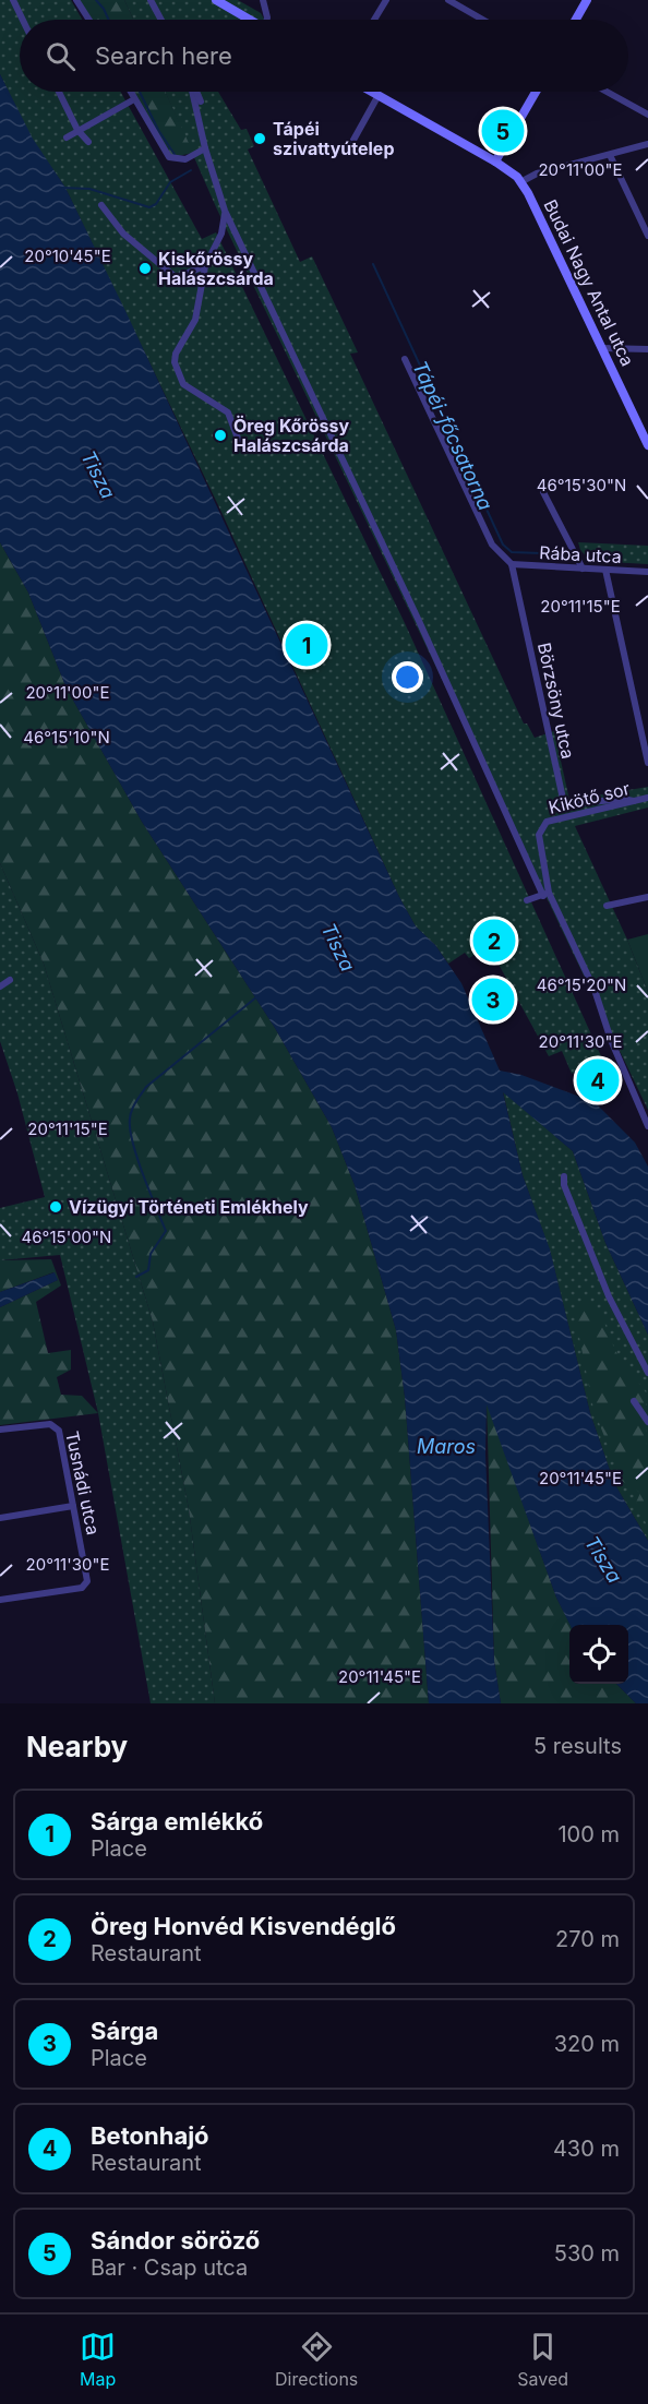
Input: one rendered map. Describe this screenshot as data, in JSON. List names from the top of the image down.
{
  "streets": {
    "main road": ["Budai Nagy Antal utca"],
    "street": [
      "Rába utca",
      "Börzsöny utca",
      "Kikötő sor",
      "Tusnádi utca"
    ]
  },
  "crossings": [
    ["Rába utca", "Börzsöny utca"],
    ["Börzsöny utca", "Kikötő sor"]
  ],
  "water": ["Tápéi-főcsatorna", "Tisza", "Maros"],
  "places": [
    "Tápéi szivattyútelep",
    "Kiskőrössy Halászcsárda",
    "Öreg Kőrössy Halászcsárda",
    "Vízügyi Történeti Emlékhely"
  ],
  "page": {
    "search": "Search here",
    "pins": [
      "5",
      "1",
      "2",
      "3",
      "4"
    ],
    "heading": ["Nearby", "5 results"],
    "list": [
      {
        "mark": "1",
        "name": "Sárga emlékkő",
        "note": "Place",
        "value": "100 m"
      },
      {
        "mark": "2",
        "name": "Öreg Honvéd Kisvendéglő",
        "note": "Restaurant",
        "value": "270 m"
      },
      {
        "mark": "3",
        "name": "Sárga",
        "note": "Place",
        "value": "320 m"
      },
      {
        "mark": "4",
        "name": "Betonhajó",
        "note": "Restaurant",
        "value": "430 m"
      },
      {
        "mark": "5",
        "name": "Sándor söröző",
        "note": "Bar · Csap utca",
        "value": "530 m"
      }
    ],
    "nav": ["Map", "Directions", "Saved"]
  },
  "coordinates": [
    "20°11'00\"E",
    "20°10'45\"E",
    "46°15'30\"N",
    "20°11'15\"E",
    "46°15'10\"N",
    "46°15'20\"N",
    "20°11'30\"E",
    "46°15'00\"N",
    "20°11'45\"E"
  ]
}
